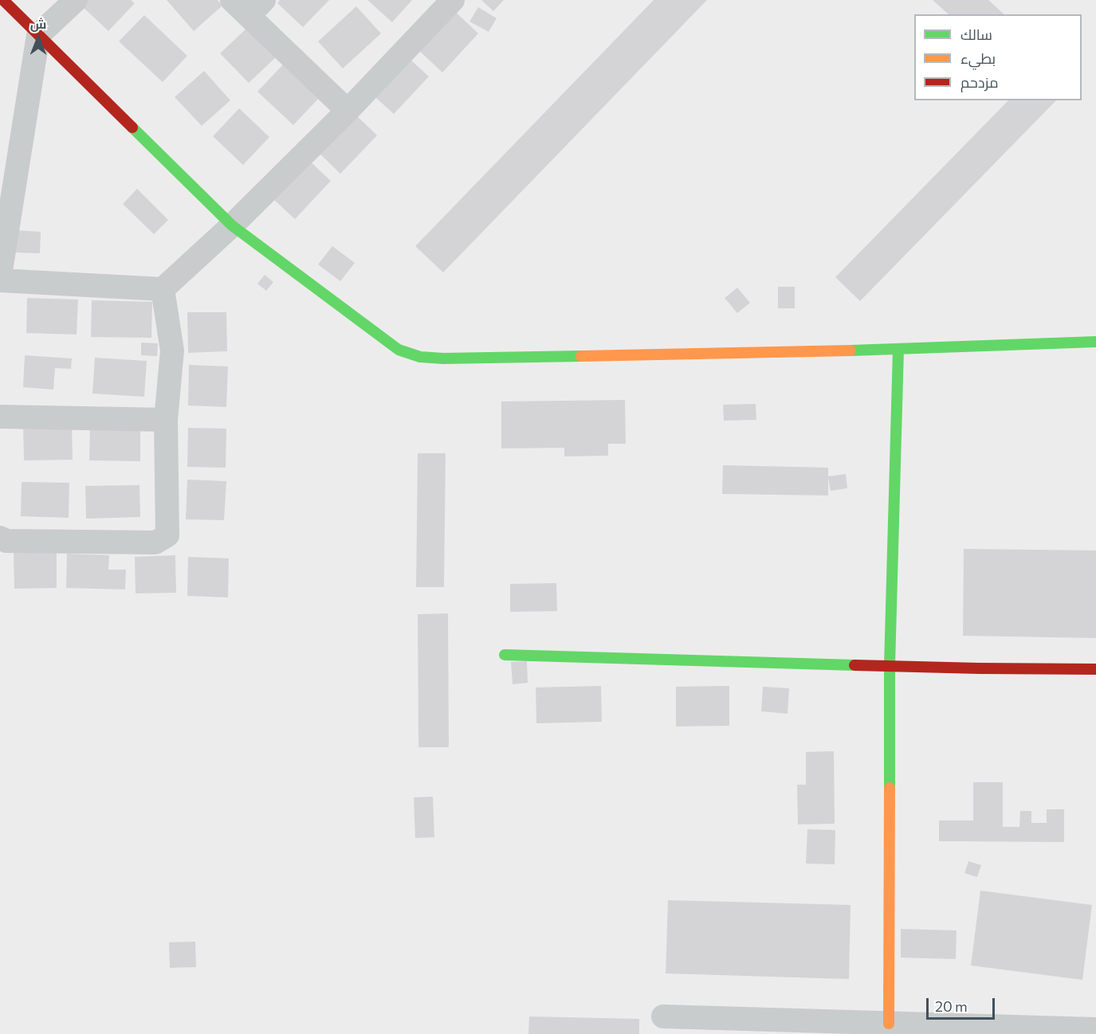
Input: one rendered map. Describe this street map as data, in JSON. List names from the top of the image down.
{
  "legend": ["سالك", "بطيء", "مزدحم"],
  "scale_bar": "20 m",
  "north": "top"
}
